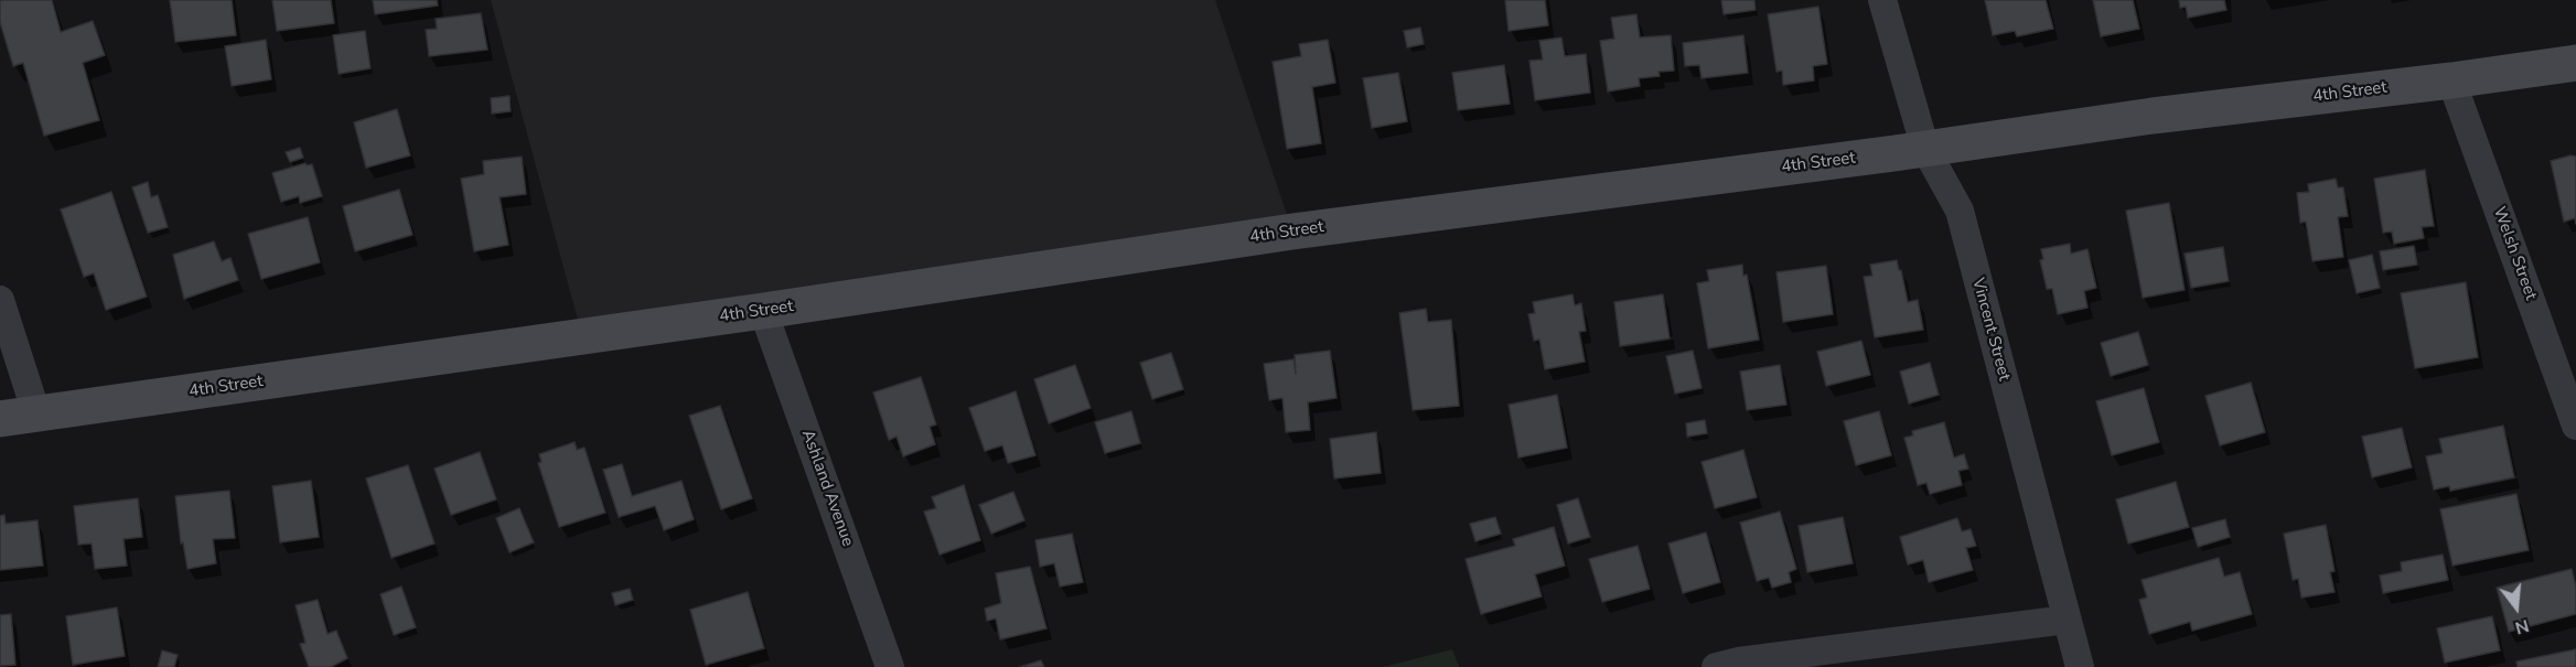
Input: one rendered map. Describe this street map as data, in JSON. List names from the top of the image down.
{
  "streets": {
    "street": [
      "4th Street",
      "Welsh Street",
      "Vincent Street",
      "Ashland Avenue"
    ]
  },
  "crossings": [
    ["4th Street", "Welsh Street"],
    ["4th Street", "Vincent Street"],
    ["4th Street", "Ashland Avenue"]
  ],
  "north": "bottom"
}
